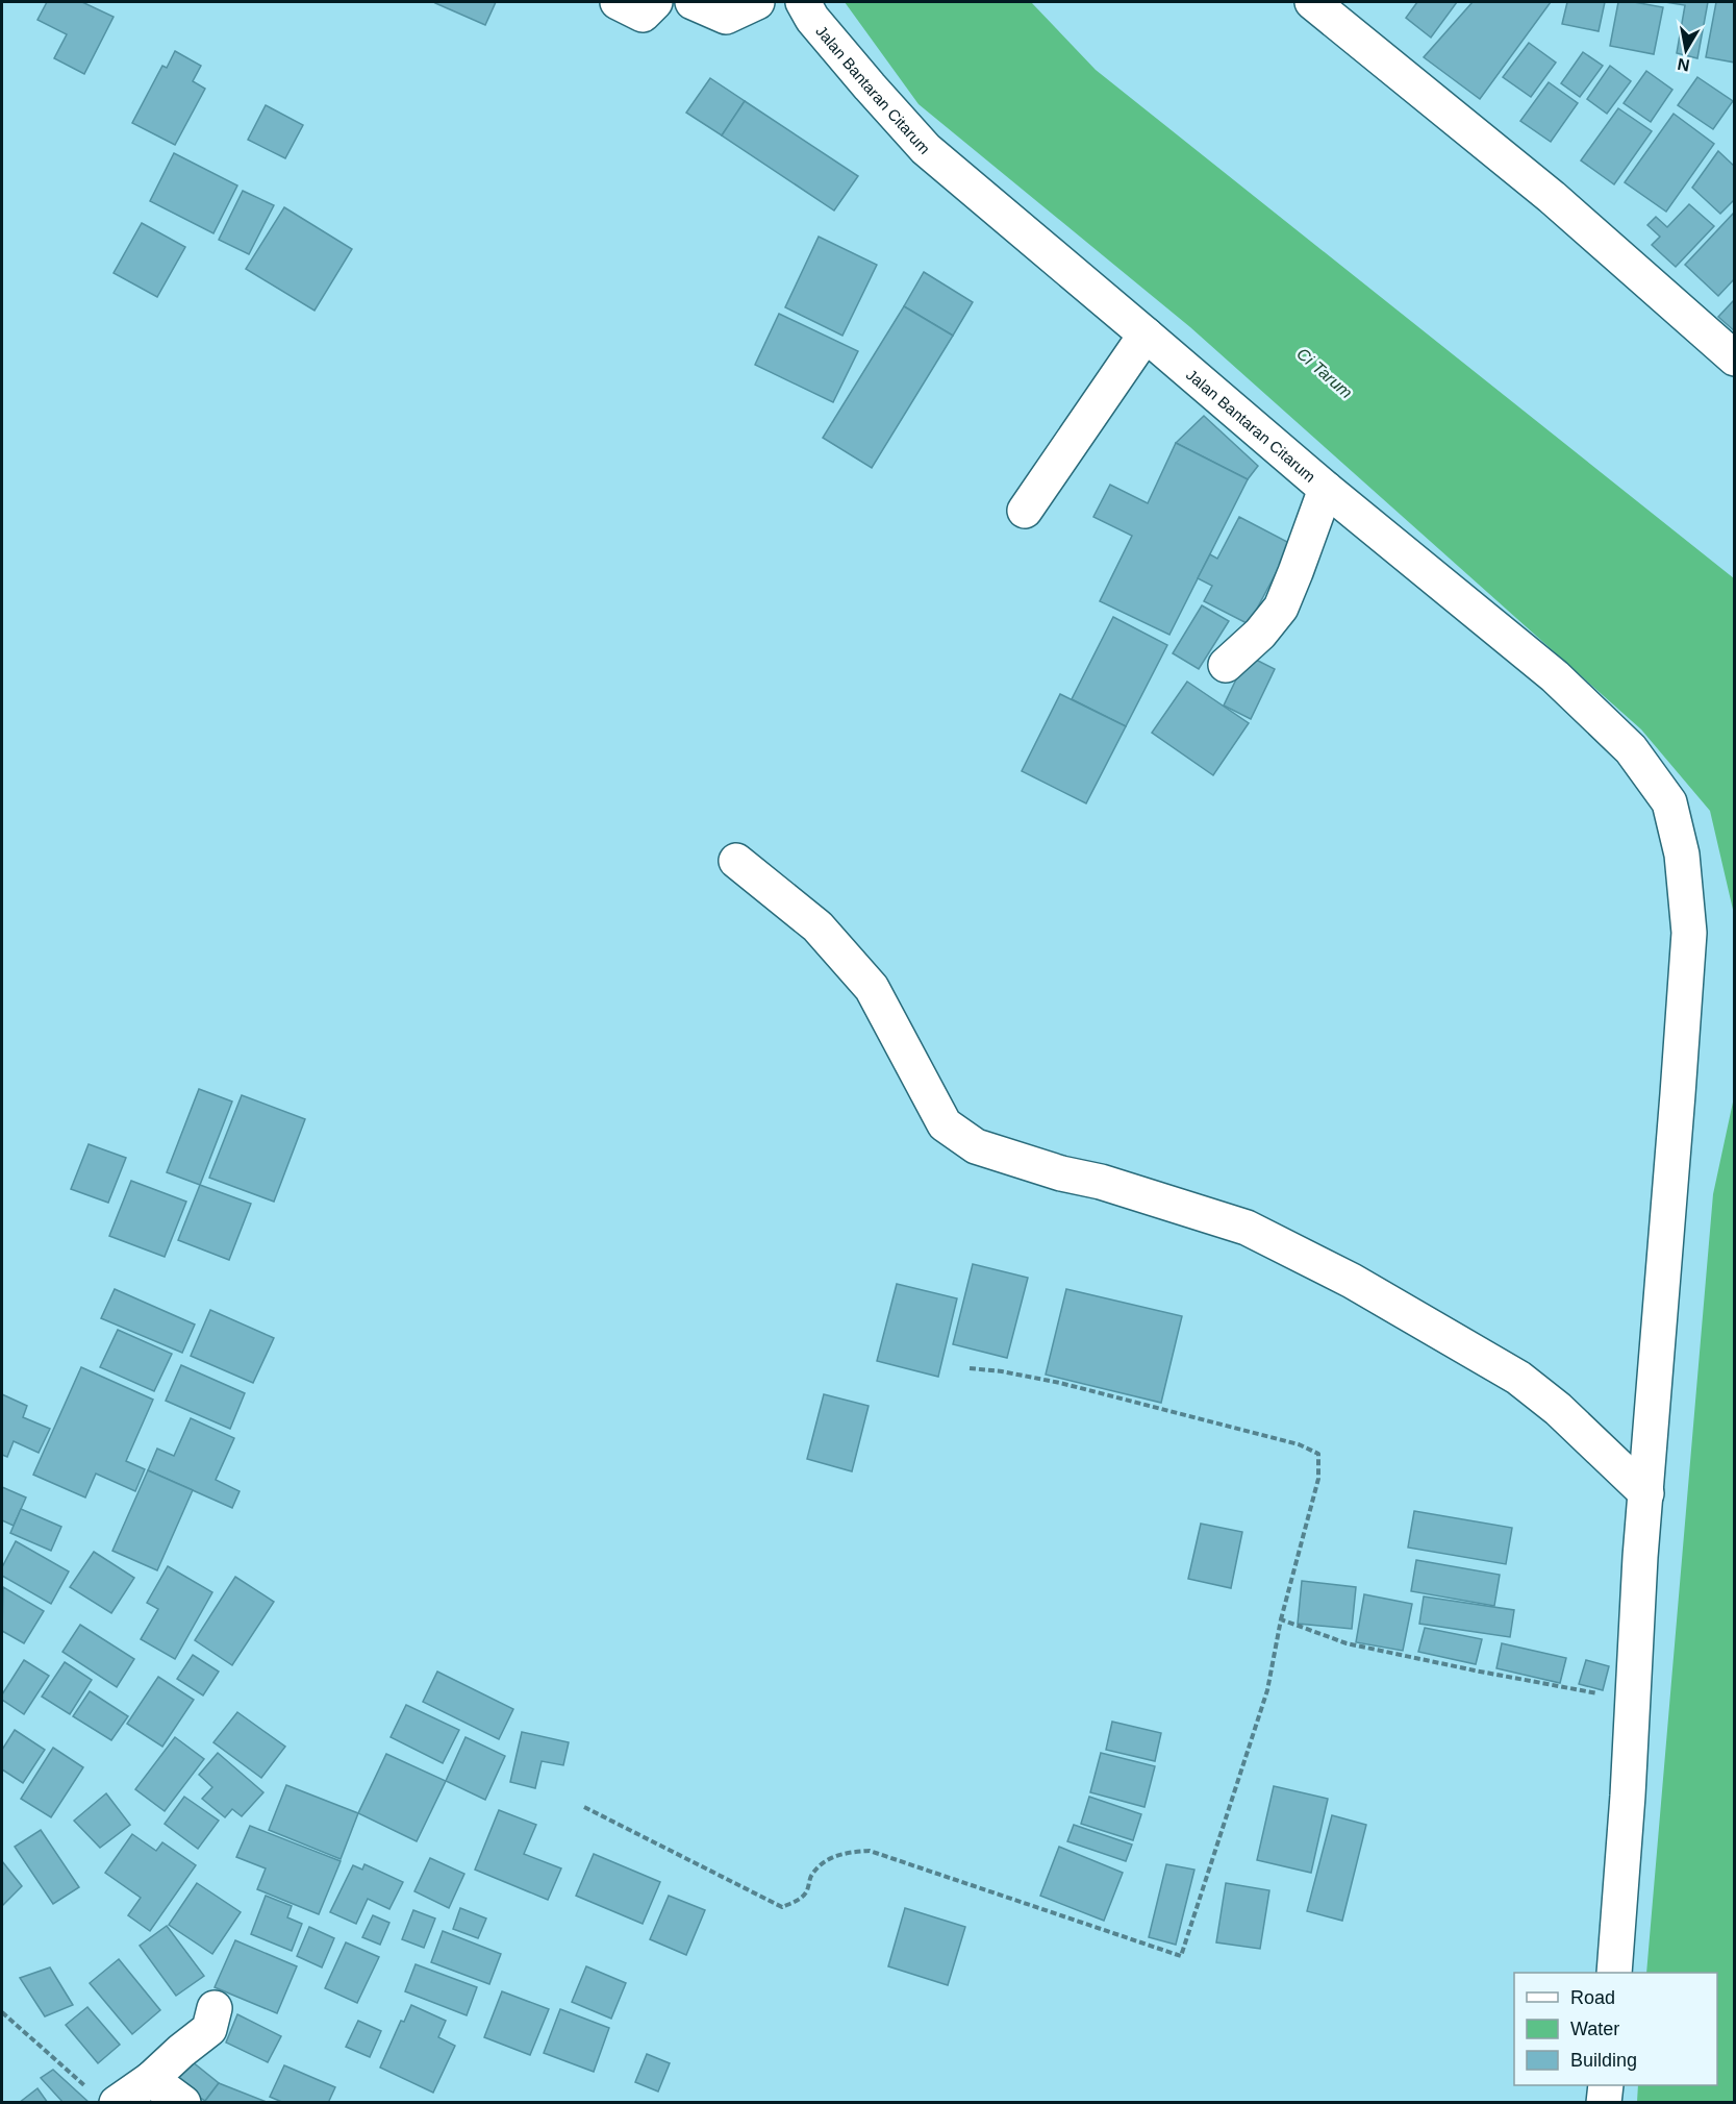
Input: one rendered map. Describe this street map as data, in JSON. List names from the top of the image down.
{
  "streets": {
    "street": ["Jalan Bantaran Citarum"]
  },
  "water": ["Ci Tarum"],
  "legend": ["Road", "Water", "Building"],
  "north": "bottom"
}
